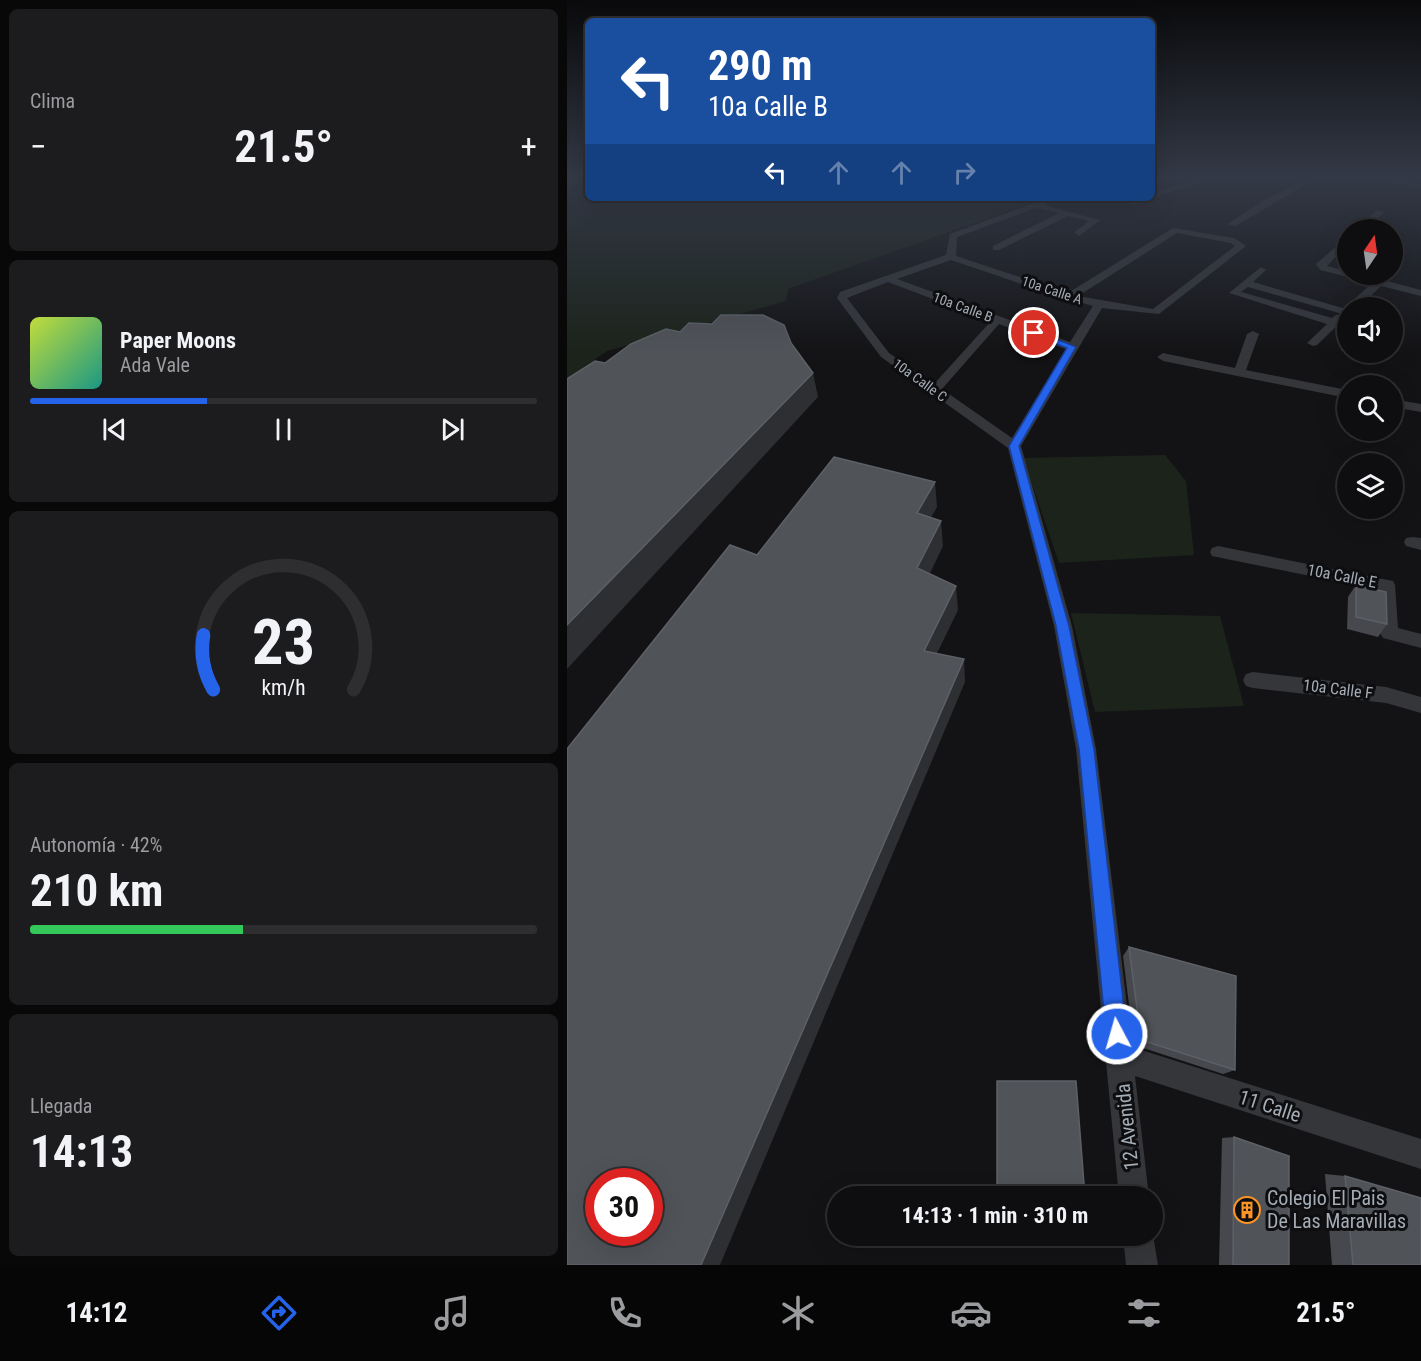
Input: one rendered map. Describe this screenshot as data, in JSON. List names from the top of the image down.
{
  "streets": {
    "street": [
      "10a Calle A",
      "10a Calle B",
      "10a Calle C",
      "10a Calle E",
      "10a Calle F",
      "11 Calle",
      "12 Avenida"
    ]
  },
  "crossings": [
    ["10a Calle B", "10a Calle C"],
    ["10a Calle C", "12 Avenida"],
    ["11 Calle", "12 Avenida"]
  ],
  "places": {
    "building": ["Colegio El Pais De Las Maravillas"]
  },
  "north": "top",
  "page": {
    "tile": [
      "Clima",
      ["Autonomía · 42%", "210 km"],
      ["Llegada", "14:13"]
    ],
    "turn": ["290 m", "10a Calle B"],
    "heat": ["−", "21.5°", "+"],
    "song": ["Paper Moons", "Ada Vale"],
    "limit": "30",
    "trip": "14:13 · 1 min · 310 m",
    "tabs": ["14:12", "21.5°"],
    "gauge": ["23", "km/h"]
  }
}
